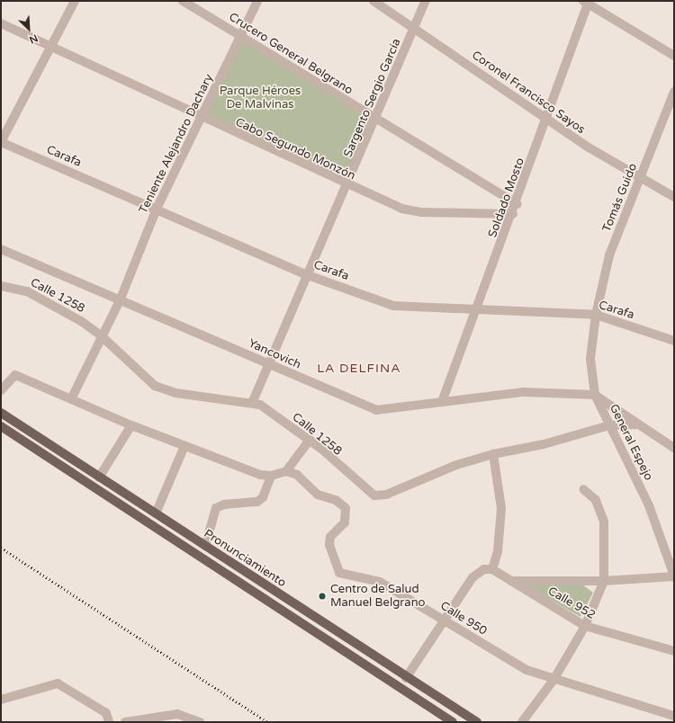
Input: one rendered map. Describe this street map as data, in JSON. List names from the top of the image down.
{
  "streets": {
    "main road": ["Pronunciamiento"],
    "street": [
      "Crucero General Belgrano",
      "Coronel Francisco Sayos",
      "Sargento Sergio García",
      "Teniente Alejandro Dachary",
      "Cabo Segundo Monzón",
      "Carafa",
      "Soldado Mosto",
      "Tomás Guido",
      "Calle 1258",
      "Yancovich",
      "General Espejo",
      "Calle 952",
      "Calle 950"
    ]
  },
  "crossings": [
    ["Crucero General Belgrano", "Sargento Sergio García"],
    ["Crucero General Belgrano", "Teniente Alejandro Dachary"],
    ["Crucero General Belgrano", "Soldado Mosto"],
    ["Coronel Francisco Sayos", "Sargento Sergio García"],
    ["Coronel Francisco Sayos", "Soldado Mosto"],
    ["Coronel Francisco Sayos", "Tomás Guido"],
    ["Sargento Sergio García", "Cabo Segundo Monzón"],
    ["Sargento Sergio García", "Carafa"],
    ["Sargento Sergio García", "Calle 1258"],
    ["Sargento Sergio García", "Yancovich"],
    ["Teniente Alejandro Dachary", "Cabo Segundo Monzón"],
    ["Teniente Alejandro Dachary", "Carafa"],
    ["Teniente Alejandro Dachary", "Calle 1258"],
    ["Teniente Alejandro Dachary", "Yancovich"],
    ["Cabo Segundo Monzón", "Soldado Mosto"],
    ["Carafa", "Soldado Mosto"],
    ["Carafa", "Tomás Guido"],
    ["Carafa", "General Espejo"],
    ["Soldado Mosto", "Yancovich"],
    ["Tomás Guido", "General Espejo"],
    ["Calle 1258", "General Espejo"],
    ["Yancovich", "General Espejo"]
  ],
  "districts": ["LA DELFINA"],
  "parks": ["Parque Héroes De Malvinas"],
  "places": ["Centro de Salud Manuel Belgrano"],
  "north": "bottom right"
}
